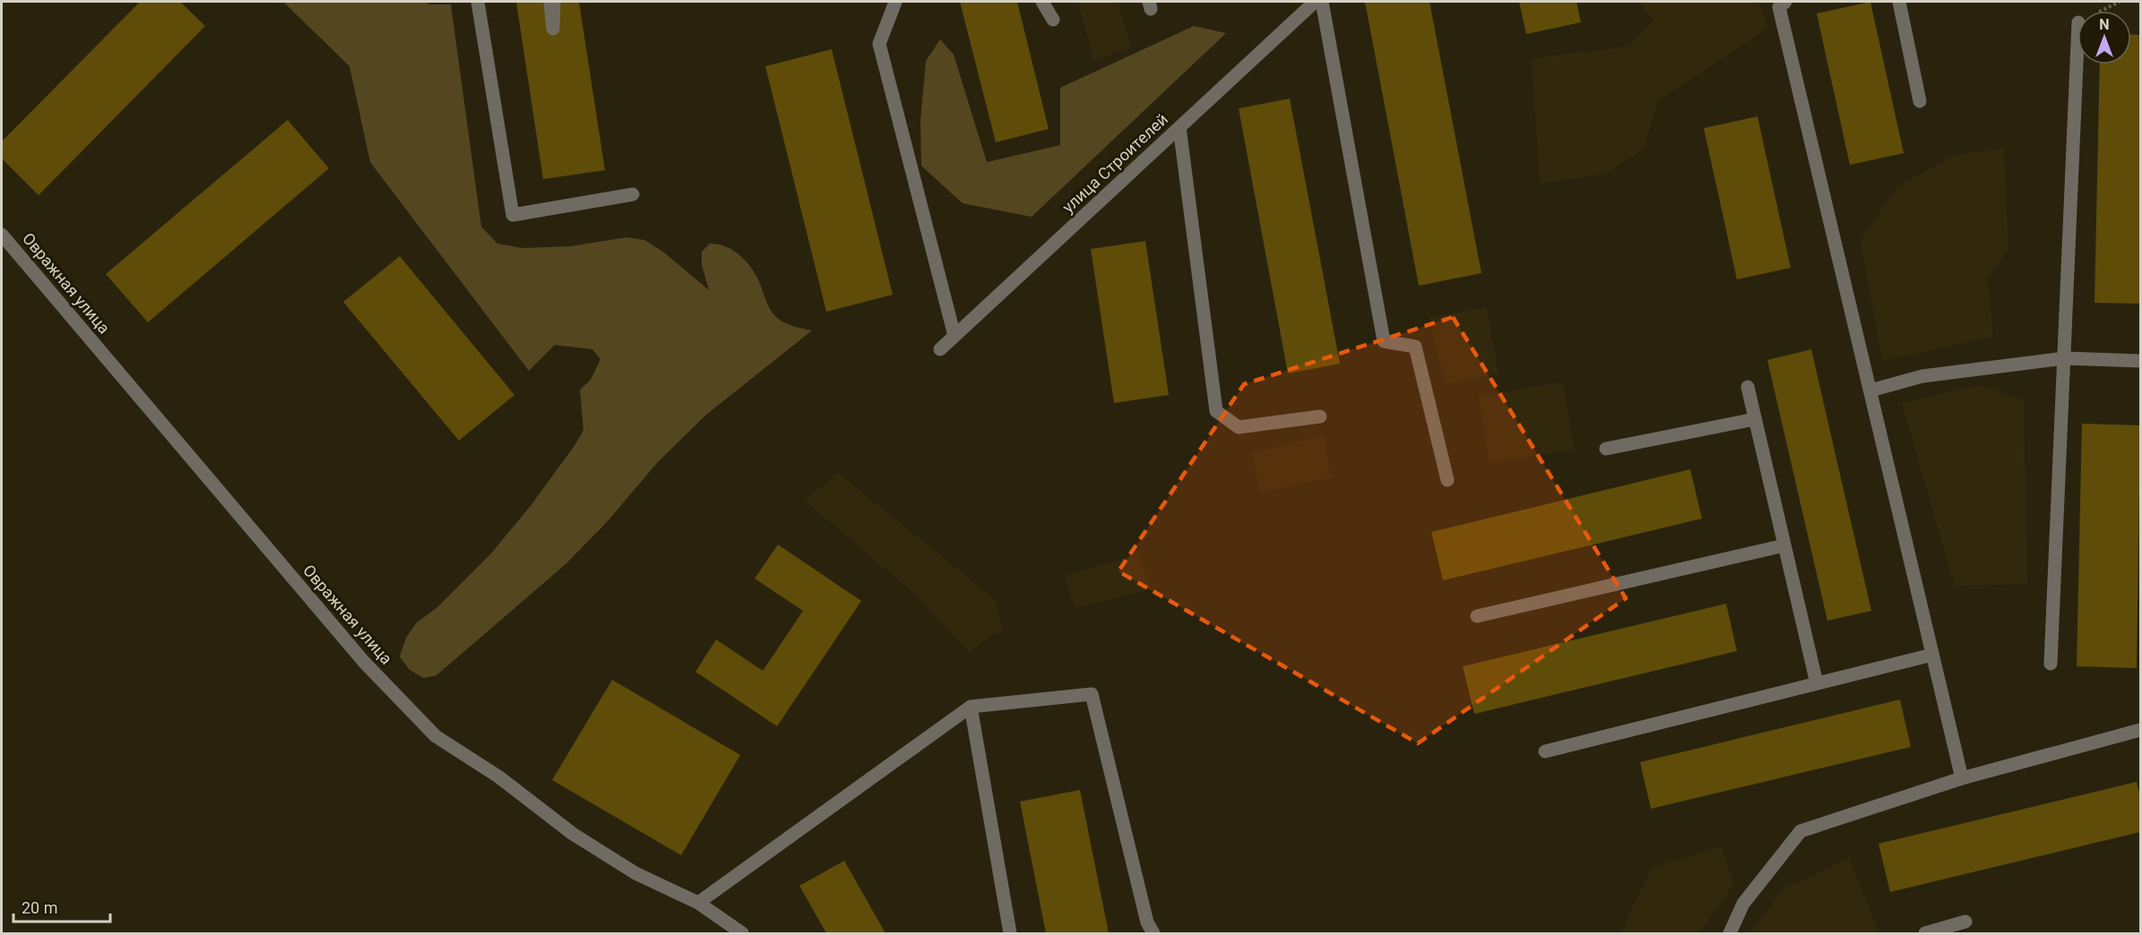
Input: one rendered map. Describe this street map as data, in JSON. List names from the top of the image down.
{
  "streets": {
    "street": ["улица Строителей", "Овражная улица"]
  },
  "scale_bar": "20 m",
  "north": "top"
}
